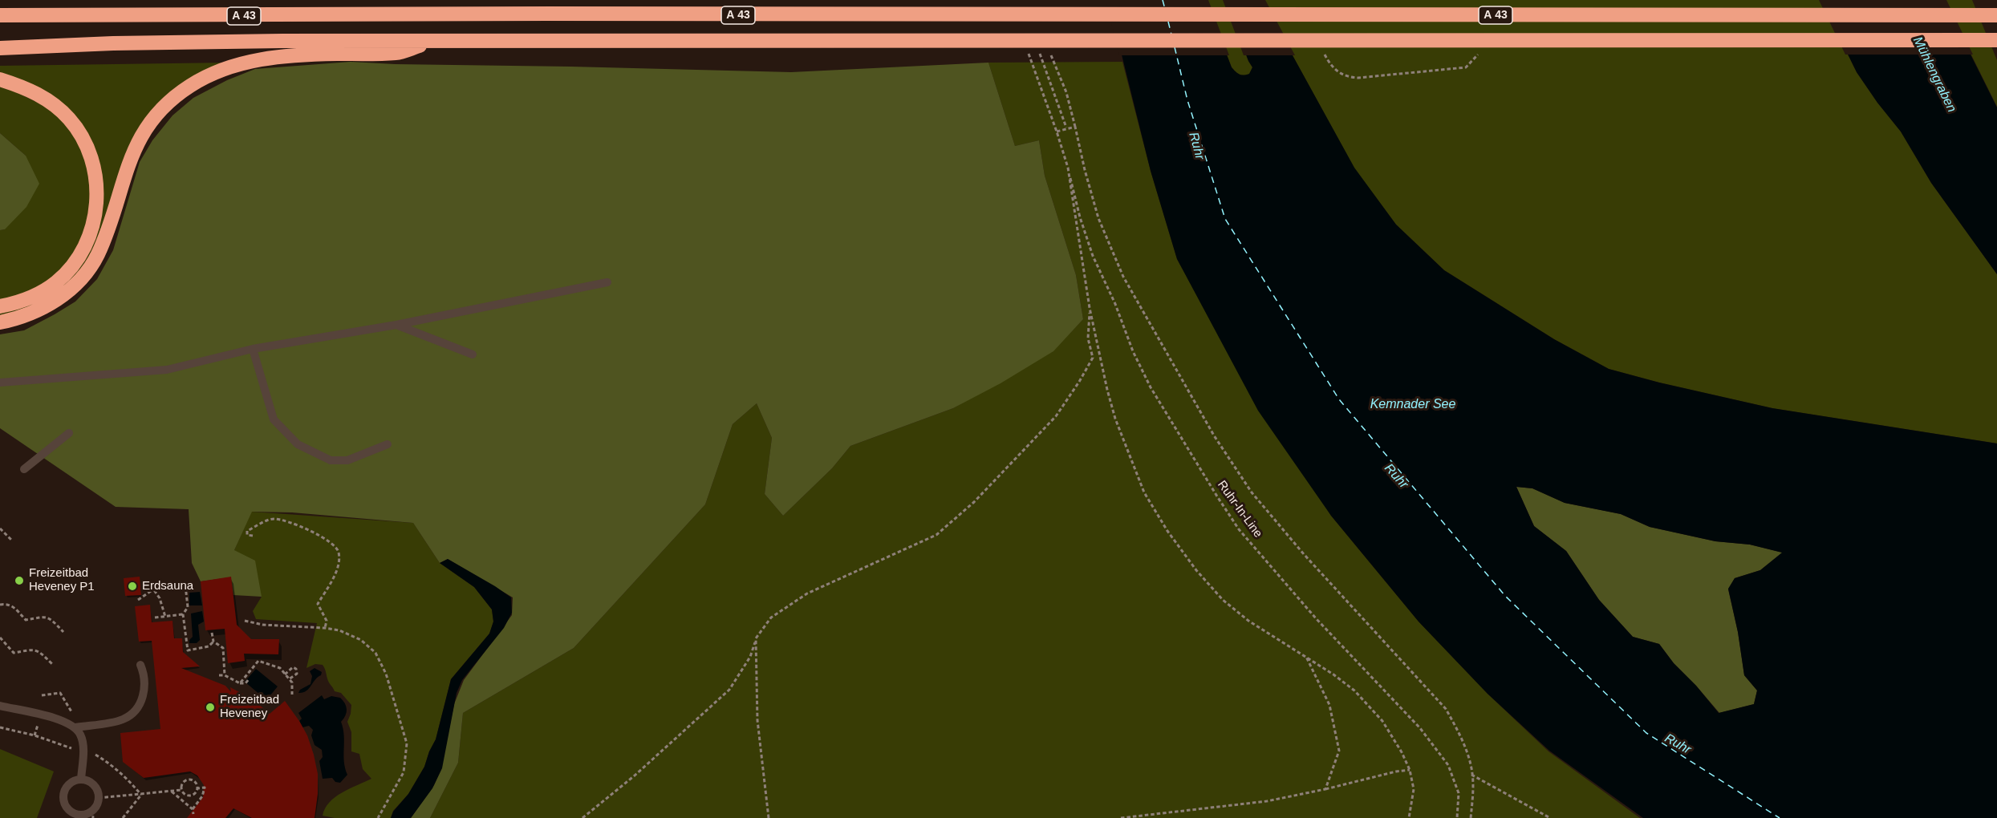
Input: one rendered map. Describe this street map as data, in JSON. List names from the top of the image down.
{
  "streets": {
    "highway": ["A 43"],
    "path": ["Ruhr-In-Line"]
  },
  "water": ["Mühlengraben", "Ruhr", "Kemnader See"],
  "places": ["Freizeitbad Heveney P1", "Erdsauna", "Freizeitbad Heveney"]
}
